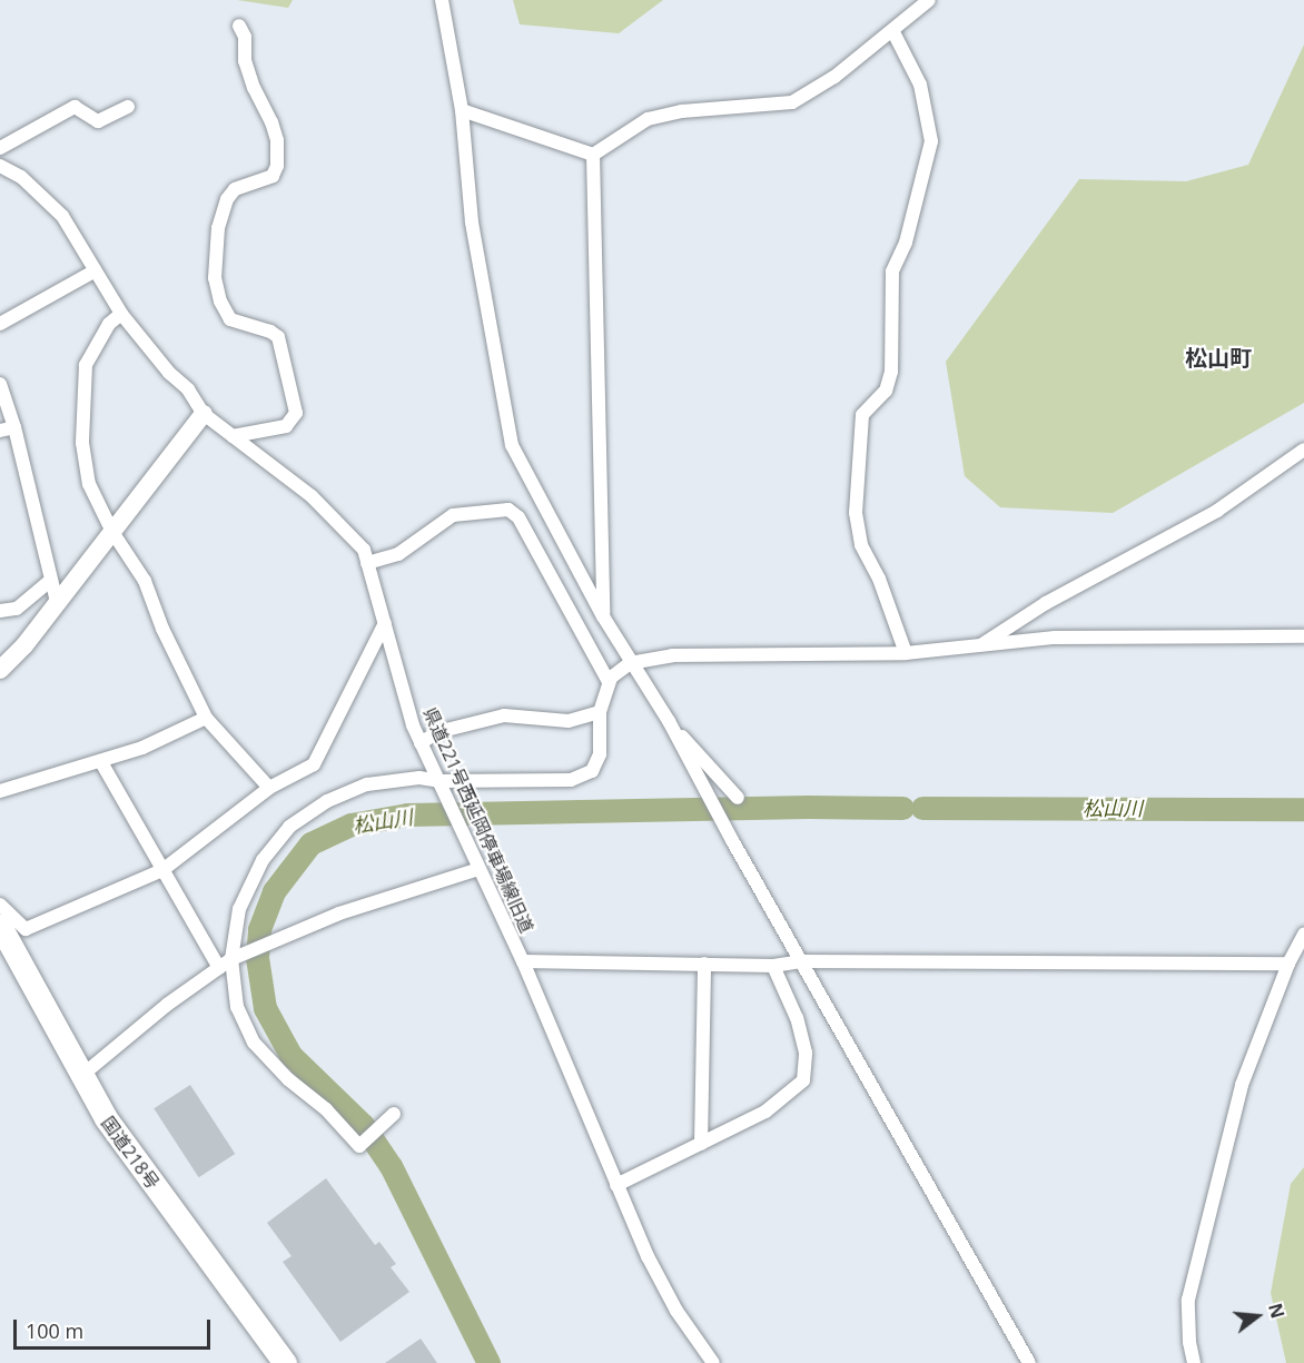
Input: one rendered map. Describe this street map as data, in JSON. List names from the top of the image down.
{
  "streets": {
    "highway": ["国道218号"],
    "street": ["県道221号西延岡停車場線旧道"]
  },
  "districts": ["松山町"],
  "water": ["松山川"],
  "scale_bar": "100 m",
  "north": "right"
}
